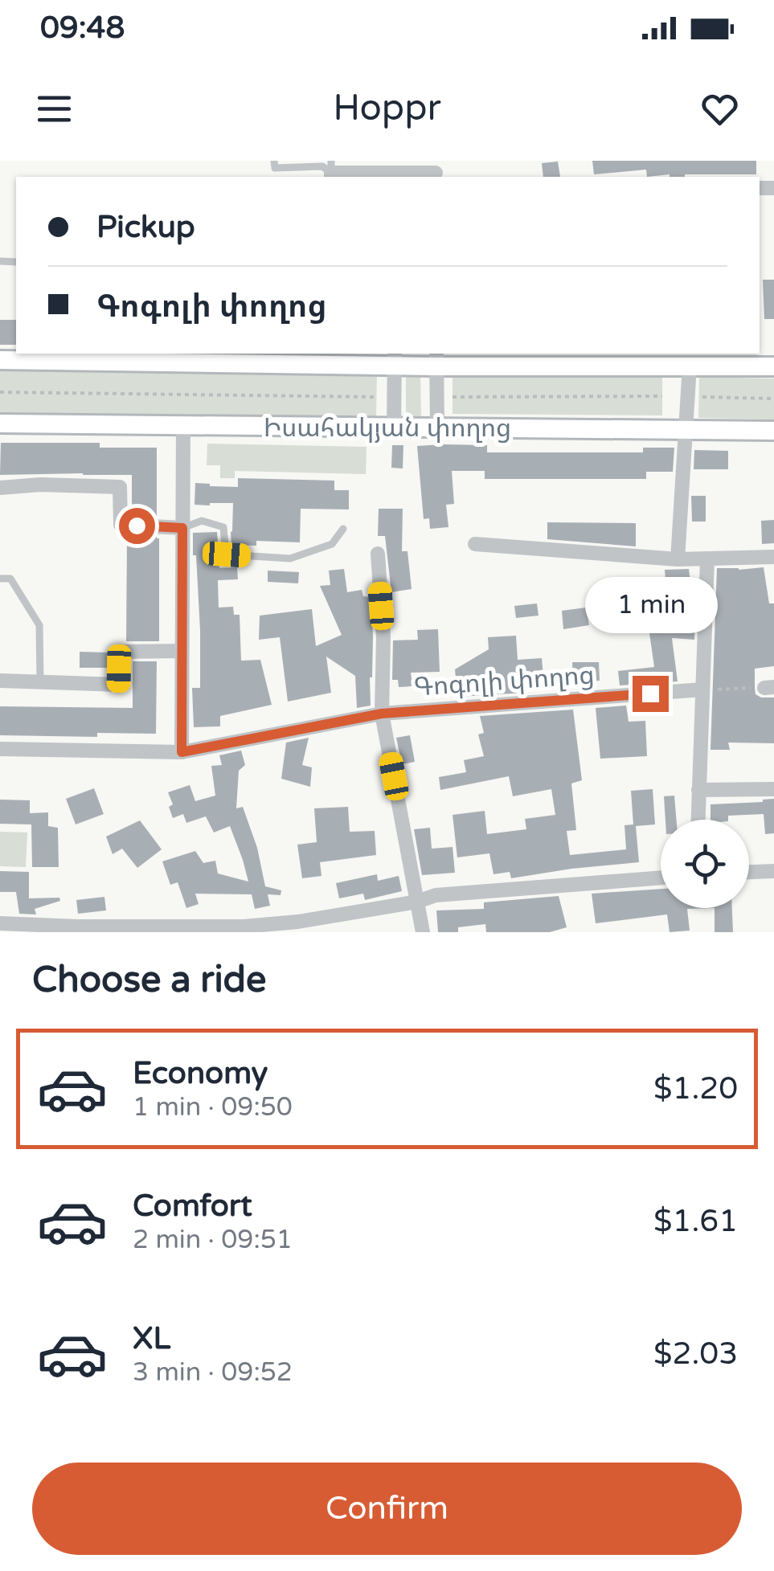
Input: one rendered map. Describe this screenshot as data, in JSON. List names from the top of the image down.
{
  "streets": {
    "street": ["Իսահակյան փողոց", "Գոգոլի փողոց"]
  },
  "page": {
    "status": "09:48",
    "header": "Hoppr",
    "banner": ["Pickup", "Գոգոլի փողոց"],
    "bubble": "1 min",
    "heading": "Choose a ride",
    "list": [
      {
        "name": "Economy",
        "note": "1 min · 09:50",
        "value": "$1.20"
      },
      {
        "name": "Comfort",
        "note": "2 min · 09:51",
        "value": "$1.61"
      },
      {
        "name": "XL",
        "note": "3 min · 09:52",
        "value": "$2.03"
      }
    ],
    "buttons": "Confirm"
  }
}
